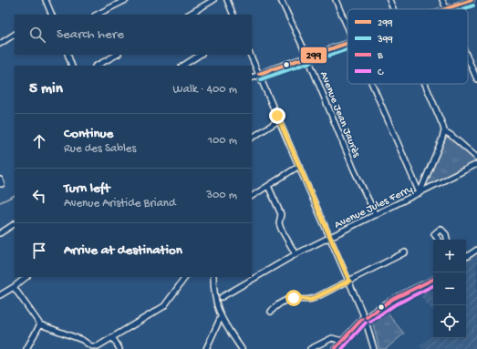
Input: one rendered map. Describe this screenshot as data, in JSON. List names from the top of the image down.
{
  "streets": {
    "street": ["Avenue Jean Jaurès", "Avenue Jules Ferry"]
  },
  "crossings": [
    ["Avenue Jean Jaurès", "Avenue Jules Ferry"]
  ],
  "lines": [
    "transit line 299",
    "transit line 399",
    "transit line B",
    "transit line C"
  ],
  "legend": [
    "299",
    "399",
    "B",
    "C"
  ],
  "page": {
    "search": "Search here",
    "heading": ["5 min", "Walk · 400 m"],
    "list": [
      ["Continue", "Rue des Sables", "100 m"],
      ["Turn left", "Avenue Aristide Briand", "300 m"],
      "Arrive at destination"
    ],
    "map_buttons": ["+", "−"]
  }
}
